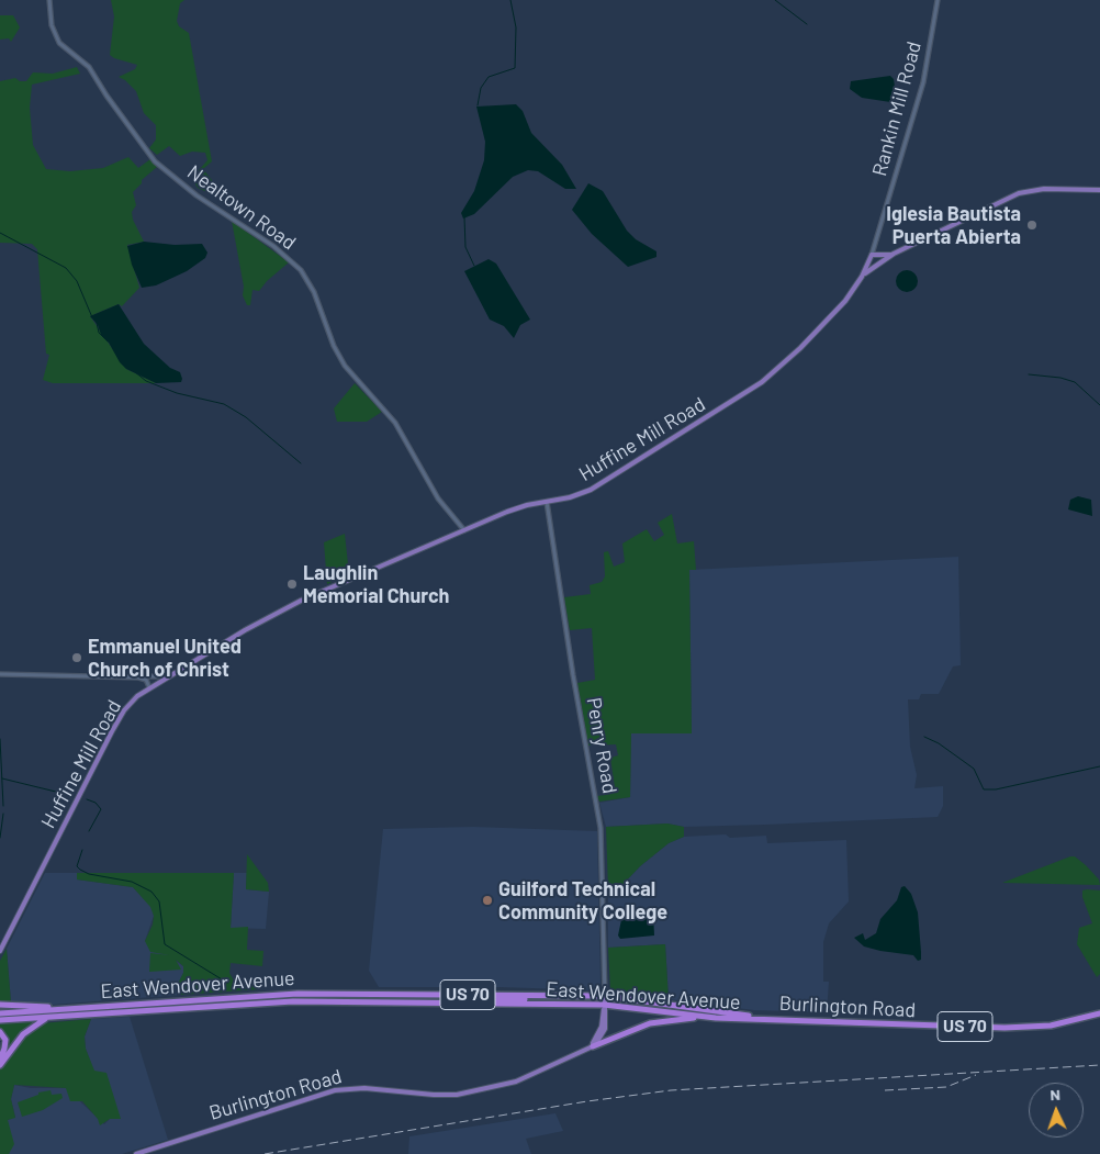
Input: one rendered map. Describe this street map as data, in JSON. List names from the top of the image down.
{
  "streets": {
    "highway": ["East Wendover Avenue", "US 70", "Burlington Road"],
    "main road": ["Huffine Mill Road"],
    "street": ["Rankin Mill Road", "Nealtown Road", "Penry Road"]
  },
  "crossings": [
    ["Rankin Mill Road", "Huffine Mill Road"],
    ["Nealtown Road", "Huffine Mill Road"],
    ["Huffine Mill Road", "Penry Road"],
    ["Penry Road", "East Wendover Avenue"],
    ["Penry Road", "Burlington Road"],
    ["East Wendover Avenue", "Burlington Road"]
  ],
  "places": [
    "Iglesia Bautista Puerta Abierta",
    "Laughlin Memorial Church",
    "Emmanuel United Church of Christ",
    "Guilford Technical Community College"
  ],
  "north": "top"
}
